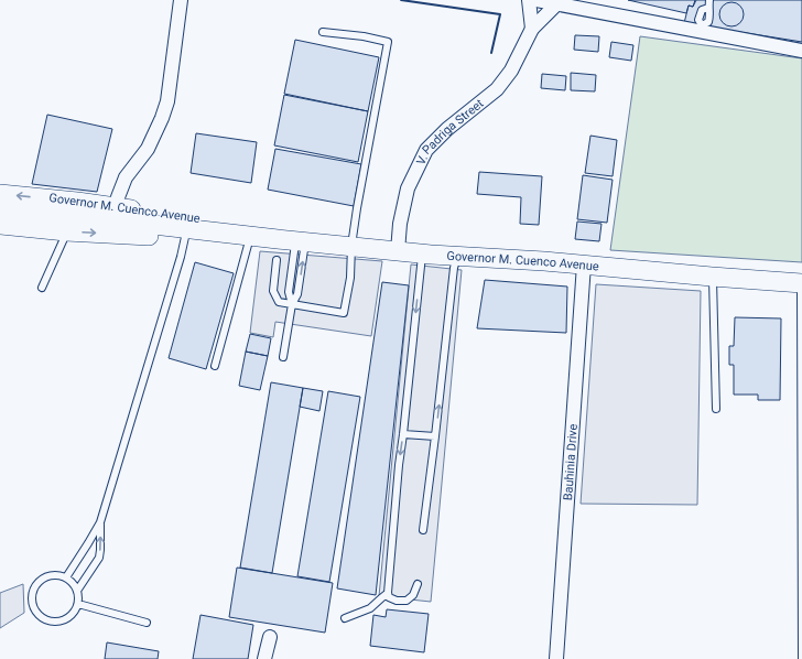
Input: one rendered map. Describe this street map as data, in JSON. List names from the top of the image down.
{
  "streets": {
    "main road": ["Governor M. Cuenco Avenue"],
    "street": ["V. Padriga Street", "Bauhinia Drive"]
  },
  "crossings": [
    ["V. Padriga Street", "Governor M. Cuenco Avenue"],
    ["Governor M. Cuenco Avenue", "Bauhinia Drive"]
  ]
}
